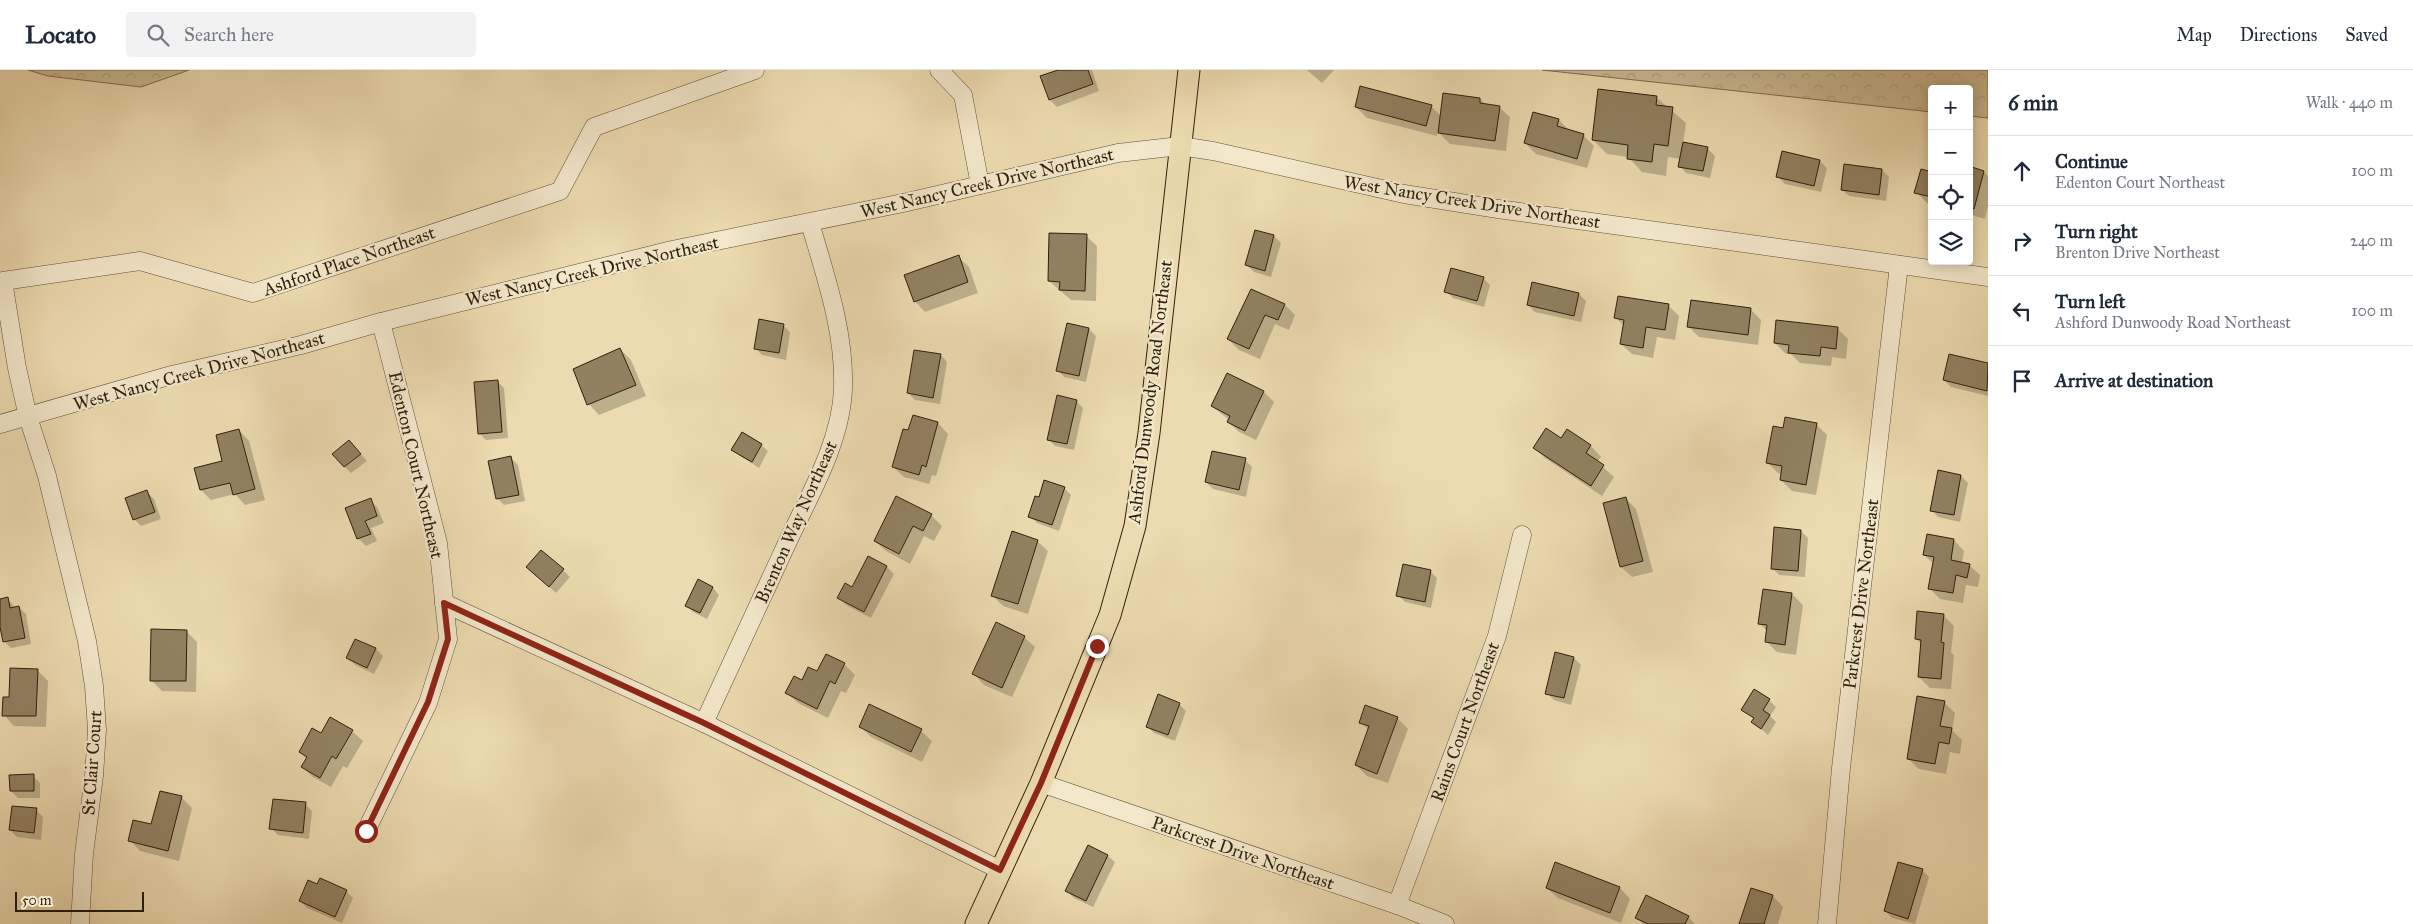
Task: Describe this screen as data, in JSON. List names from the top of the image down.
{
  "streets": {
    "main road": ["Ashford Dunwoody Road Northeast"],
    "street": [
      "West Nancy Creek Drive Northeast",
      "Ashford Place Northeast",
      "Edenton Court Northeast",
      "Brenton Way Northeast",
      "Parkcrest Drive Northeast",
      "Rains Court Northeast",
      "St Clair Court"
    ]
  },
  "crossings": [
    ["West Nancy Creek Drive Northeast", "Ashford Place Northeast"],
    ["West Nancy Creek Drive Northeast", "Ashford Dunwoody Road Northeast"],
    ["West Nancy Creek Drive Northeast", "Edenton Court Northeast"],
    ["West Nancy Creek Drive Northeast", "Brenton Way Northeast"],
    ["West Nancy Creek Drive Northeast", "Parkcrest Drive Northeast"],
    ["West Nancy Creek Drive Northeast", "St Clair Court"],
    ["Ashford Place Northeast", "St Clair Court"],
    ["Ashford Dunwoody Road Northeast", "Parkcrest Drive Northeast"],
    ["Parkcrest Drive Northeast", "Rains Court Northeast"]
  ],
  "scale_bar": "50 m",
  "page": {
    "header": "Locato",
    "search": "Search here",
    "nav": ["Map", "Directions", "Saved"],
    "heading": ["6 min", "Walk · 440 m"],
    "map_buttons": ["+", "−"],
    "list": [
      ["Continue", "Edenton Court Northeast", "100 m"],
      ["Turn right", "Brenton Drive Northeast", "240 m"],
      ["Turn left", "Ashford Dunwoody Road Northeast", "100 m"],
      "Arrive at destination"
    ],
    "scale": "50 m"
  }
}
